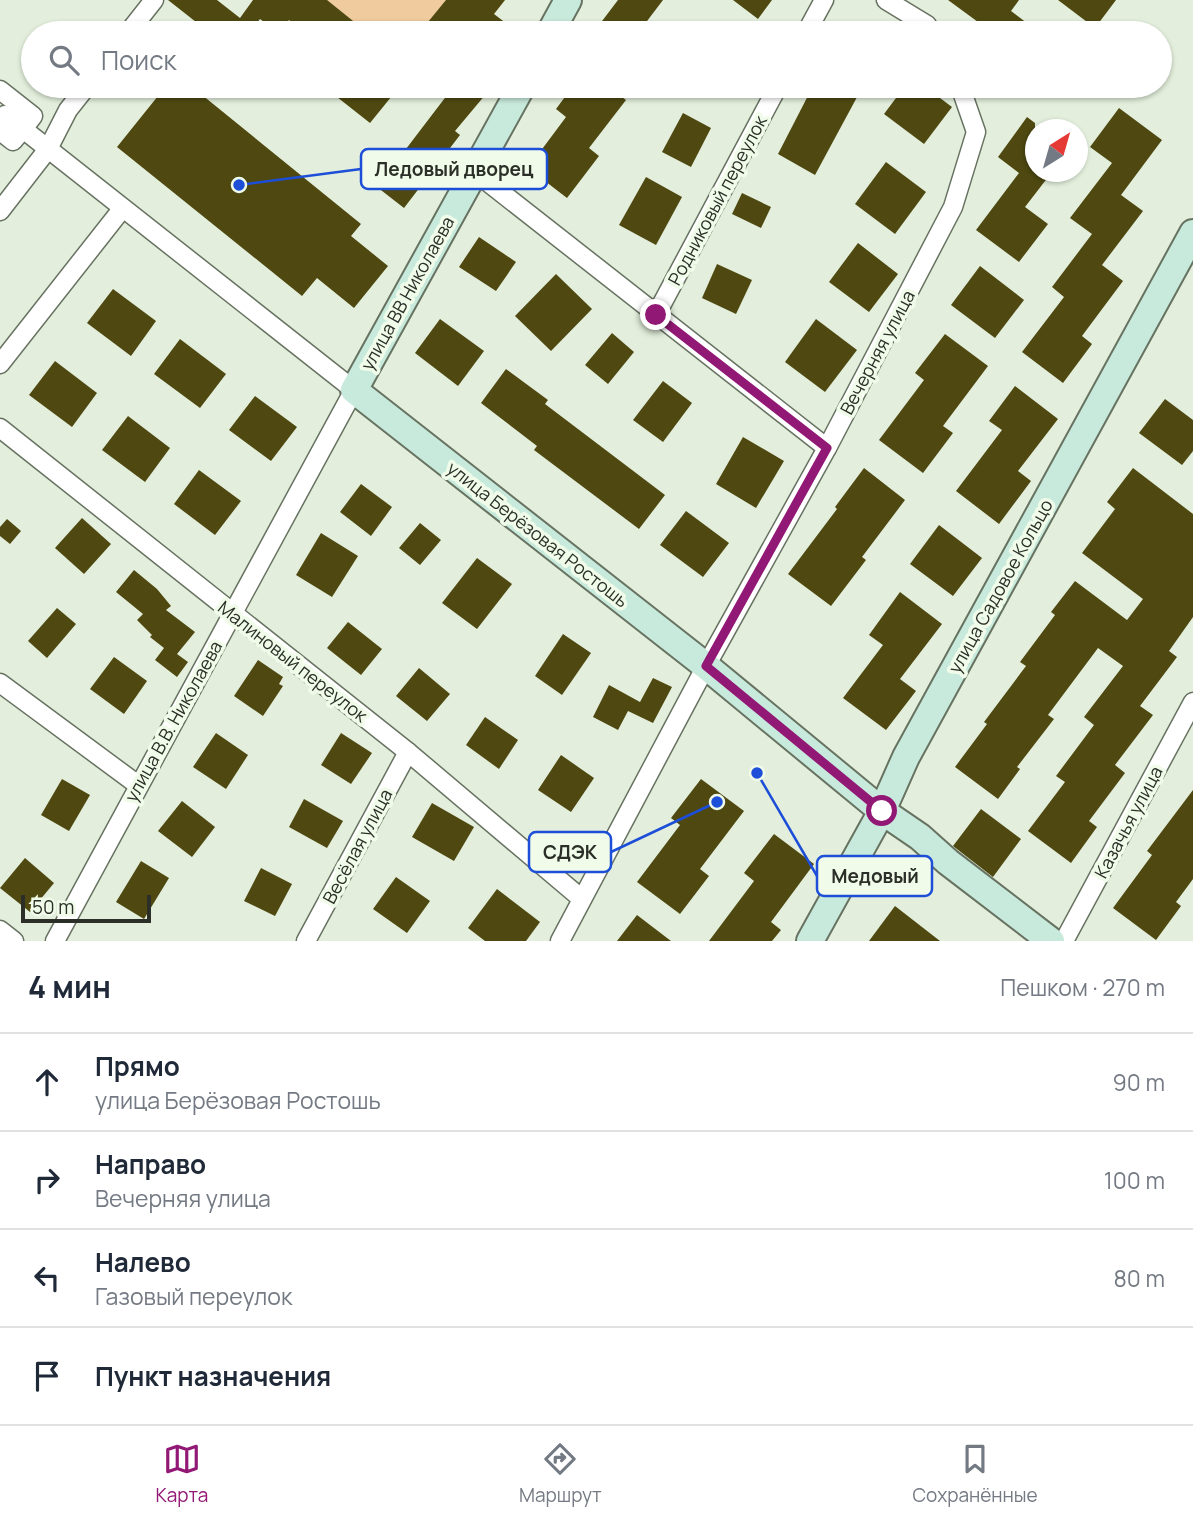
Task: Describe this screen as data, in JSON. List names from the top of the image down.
{
  "streets": {
    "street": [
      "Родниковый переулок",
      "улица ВВ Николаева",
      "Вечерняя улица",
      "улица Берёзовая Ростошь",
      "улица Садовое Кольцо",
      "Малиновый переулок",
      "улица В.В. Николаева",
      "Казачья улица",
      "Весёлая улица"
    ]
  },
  "crossings": [
    ["улица ВВ Николаева", "улица Берёзовая Ростошь"],
    ["улица ВВ Николаева", "улица В.В. Николаева"],
    ["Вечерняя улица", "улица Берёзовая Ростошь"],
    ["Вечерняя улица", "Малиновый переулок"],
    ["улица Берёзовая Ростошь", "улица Садовое Кольцо"],
    ["улица Берёзовая Ростошь", "улица В.В. Николаева"],
    ["Малиновый переулок", "улица В.В. Николаева"],
    ["Малиновый переулок", "Весёлая улица"]
  ],
  "places": ["Ледовый дворец", "Медовый", "СДЭК"],
  "scale_bar": "50 m",
  "north": "top right",
  "page": {
    "search": "Поиск",
    "scale": "50 m",
    "heading": ["4 мин", "Пешком · 270 m"],
    "list": [
      ["Прямо", "улица Берёзовая Ростошь", "90 m"],
      ["Направо", "Вечерняя улица", "100 m"],
      ["Налево", "Газовый переулок", "80 m"],
      "Пункт назначения"
    ],
    "nav": ["Карта", "Маршрут", "Сохранённые"]
  }
}
